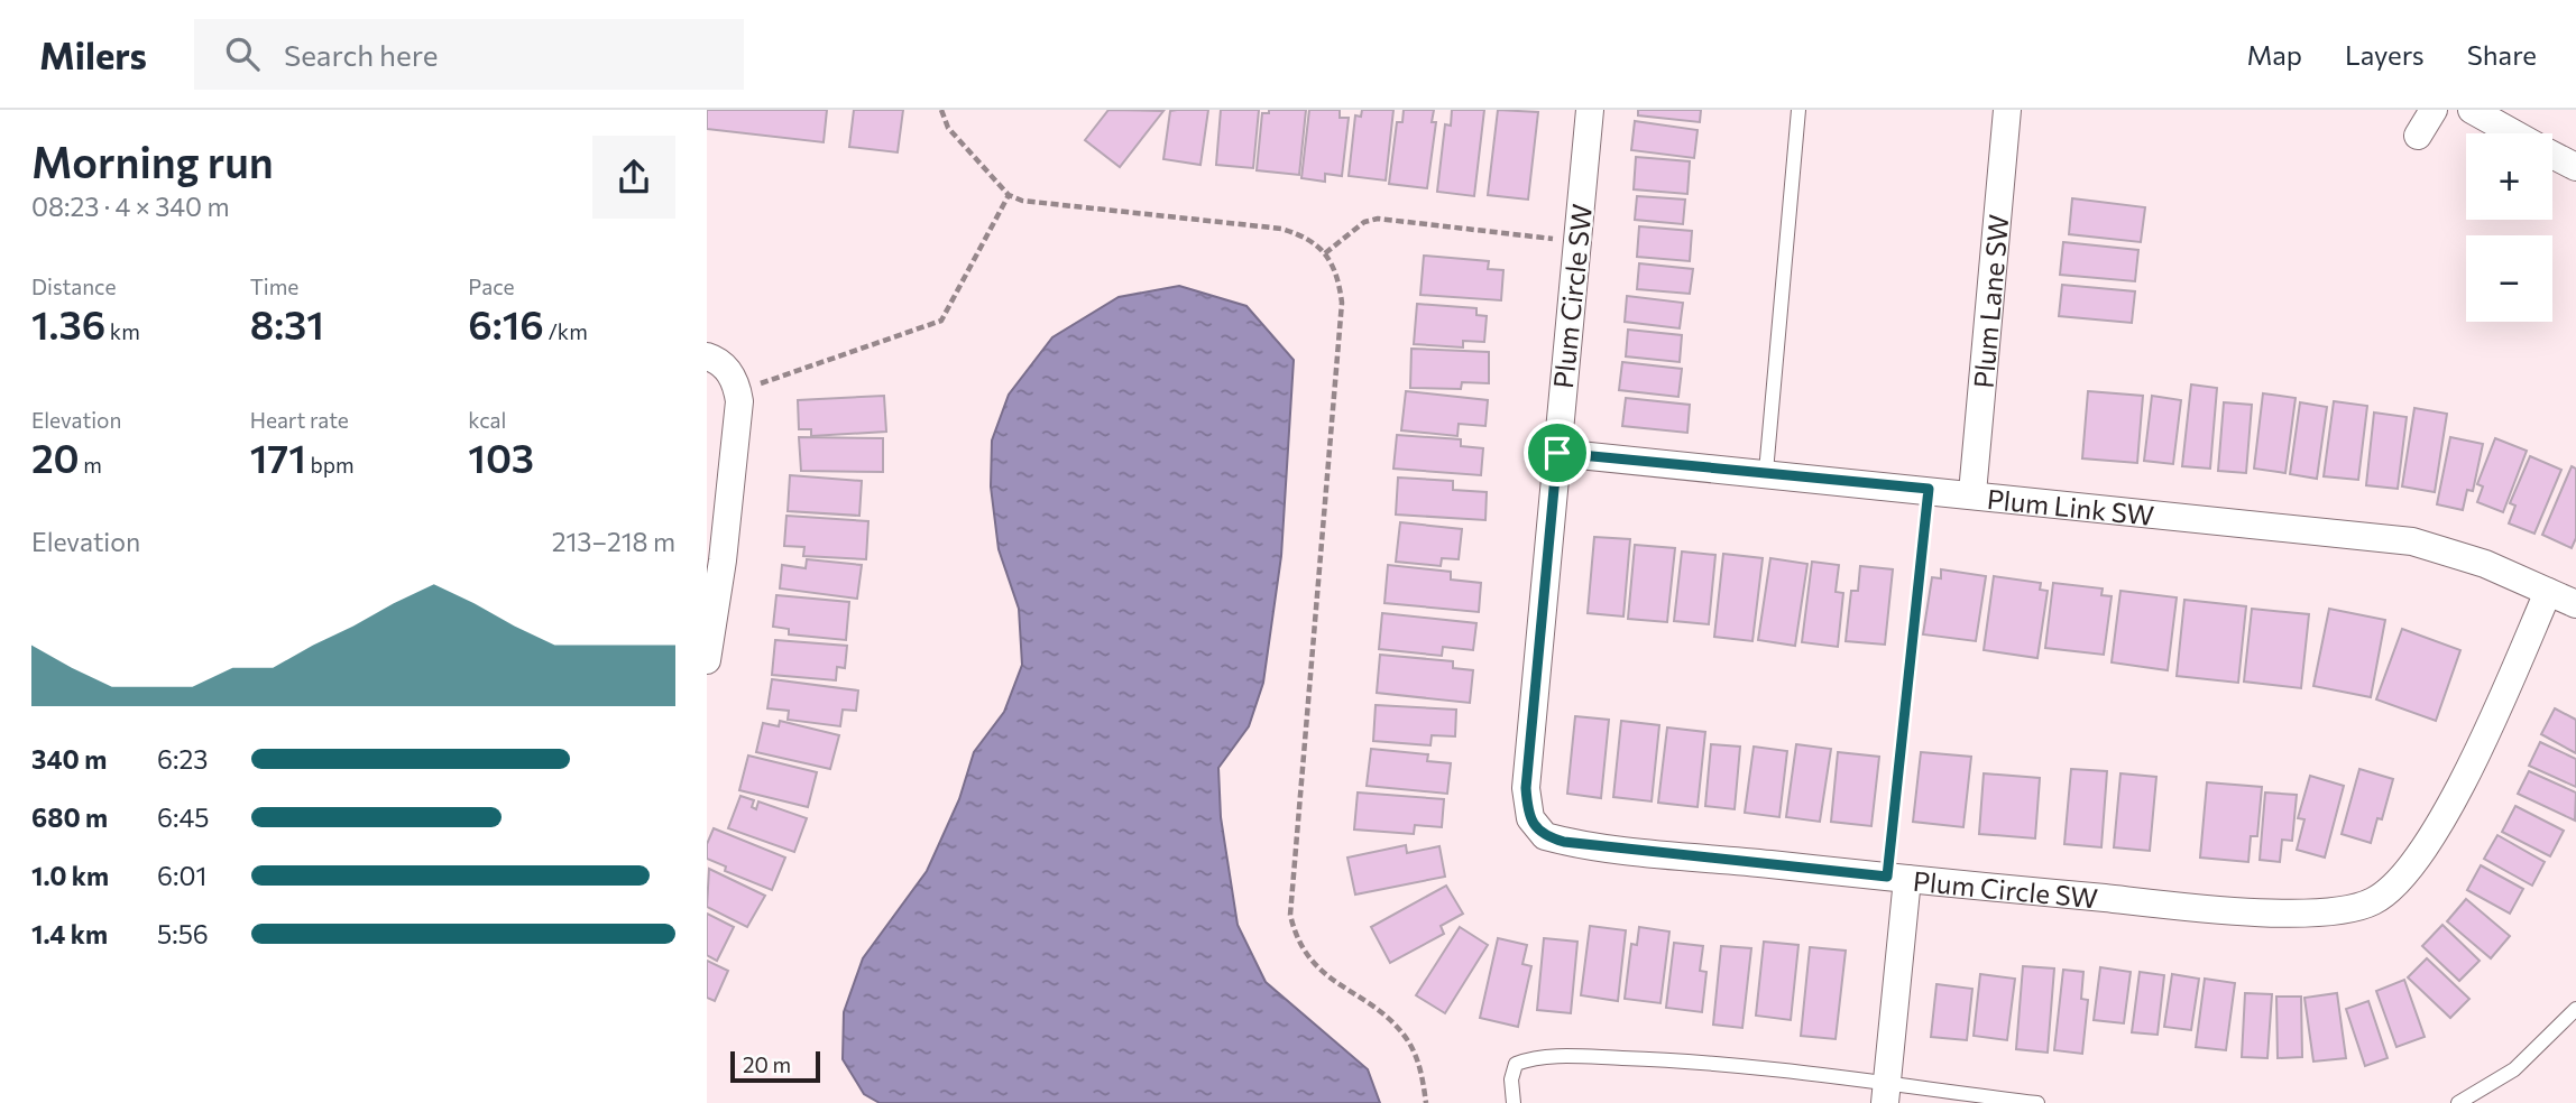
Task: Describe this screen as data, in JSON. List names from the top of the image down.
{
  "streets": {
    "street": ["Plum Circle SW", "Plum Lane SW", "Plum Link SW"]
  },
  "crossings": [
    ["Plum Circle SW", "Plum Link SW"],
    ["Plum Lane SW", "Plum Link SW"]
  ],
  "scale_bar": "20 m",
  "page": {
    "header": "Milers",
    "search": "Search here",
    "nav": ["Map", "Layers", "Share"],
    "heading": ["Morning run", "08:23 · 4 × 340 m"],
    "map_buttons": ["+", "−"],
    "stats": [
      ["Distance", "1.36 km"],
      ["Time", "8:31"],
      ["Pace", "6:16 /km"],
      ["Elevation", "20 m"],
      ["Heart rate", "171 bpm"],
      ["kcal", "103"]
    ],
    "chart": ["Elevation", "213–218 m"],
    "list": [
      {
        "name": "340 m",
        "note": "6:23"
      },
      {
        "name": "680 m",
        "note": "6:45"
      },
      {
        "name": "1.0 km",
        "note": "6:01"
      },
      {
        "name": "1.4 km",
        "note": "5:56"
      }
    ],
    "scale": "20 m"
  }
}
